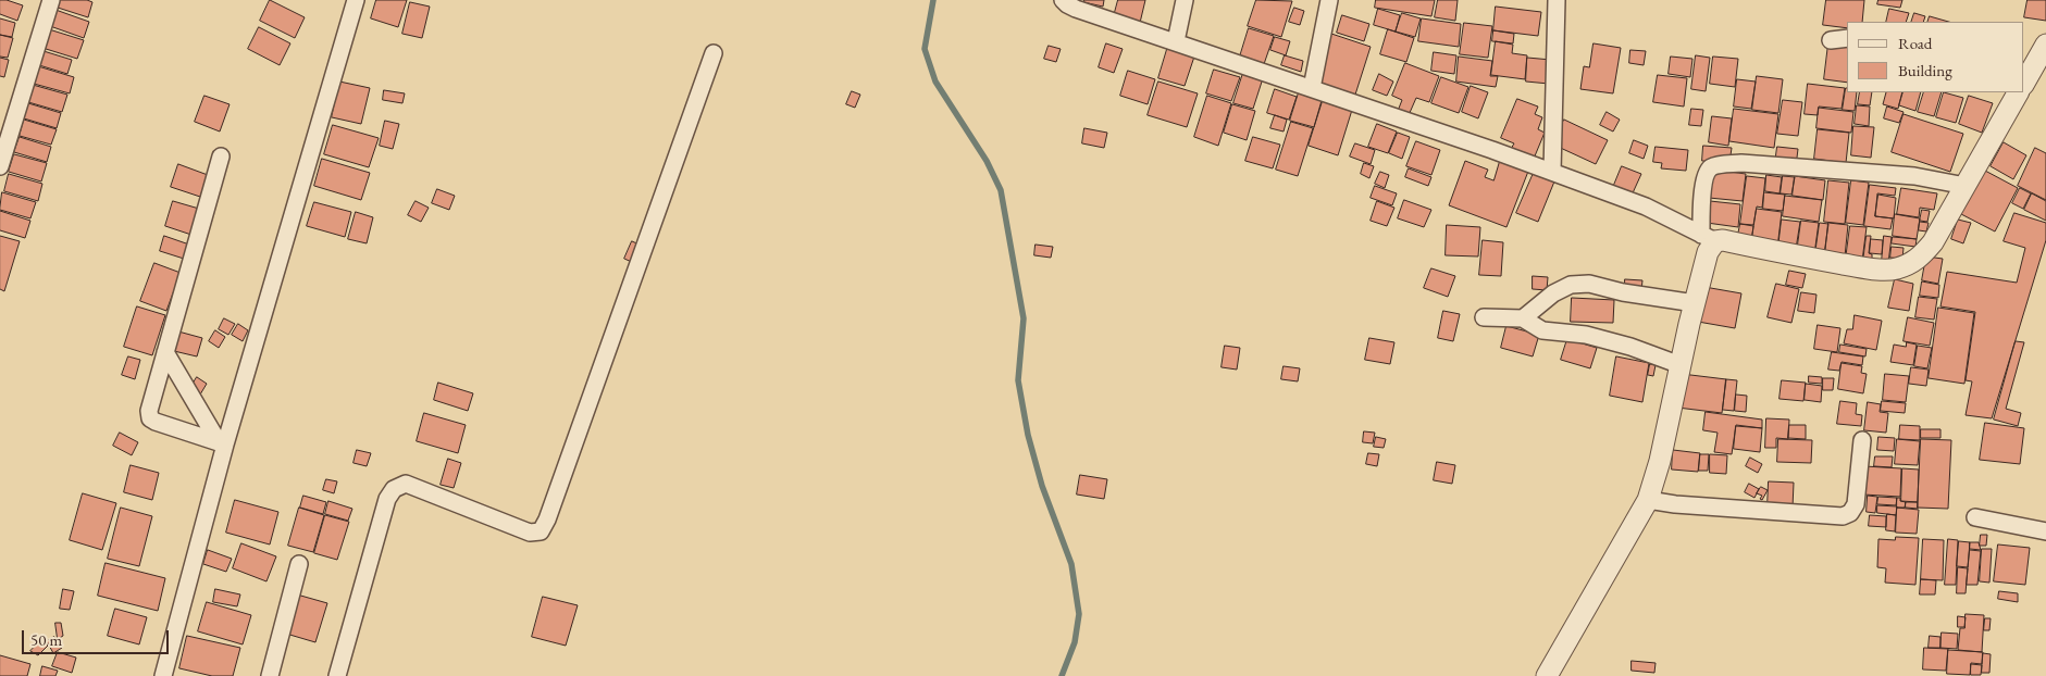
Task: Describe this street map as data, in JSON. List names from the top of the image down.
{
  "legend": ["Road", "Building"],
  "scale_bar": "50 m"
}
